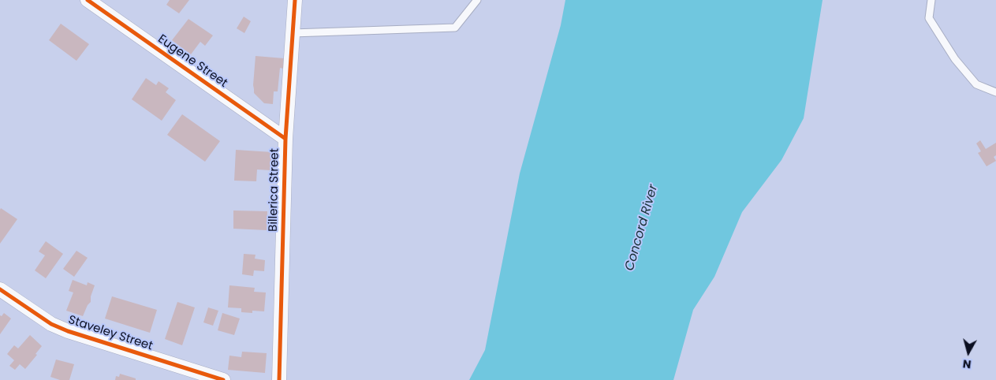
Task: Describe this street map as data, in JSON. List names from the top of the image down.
{
  "streets": {
    "street": ["Eugene Street", "Billerica Street", "Staveley Street"]
  },
  "crossings": [
    ["Eugene Street", "Billerica Street"]
  ],
  "water": ["Concord River"],
  "north": "bottom"
}
